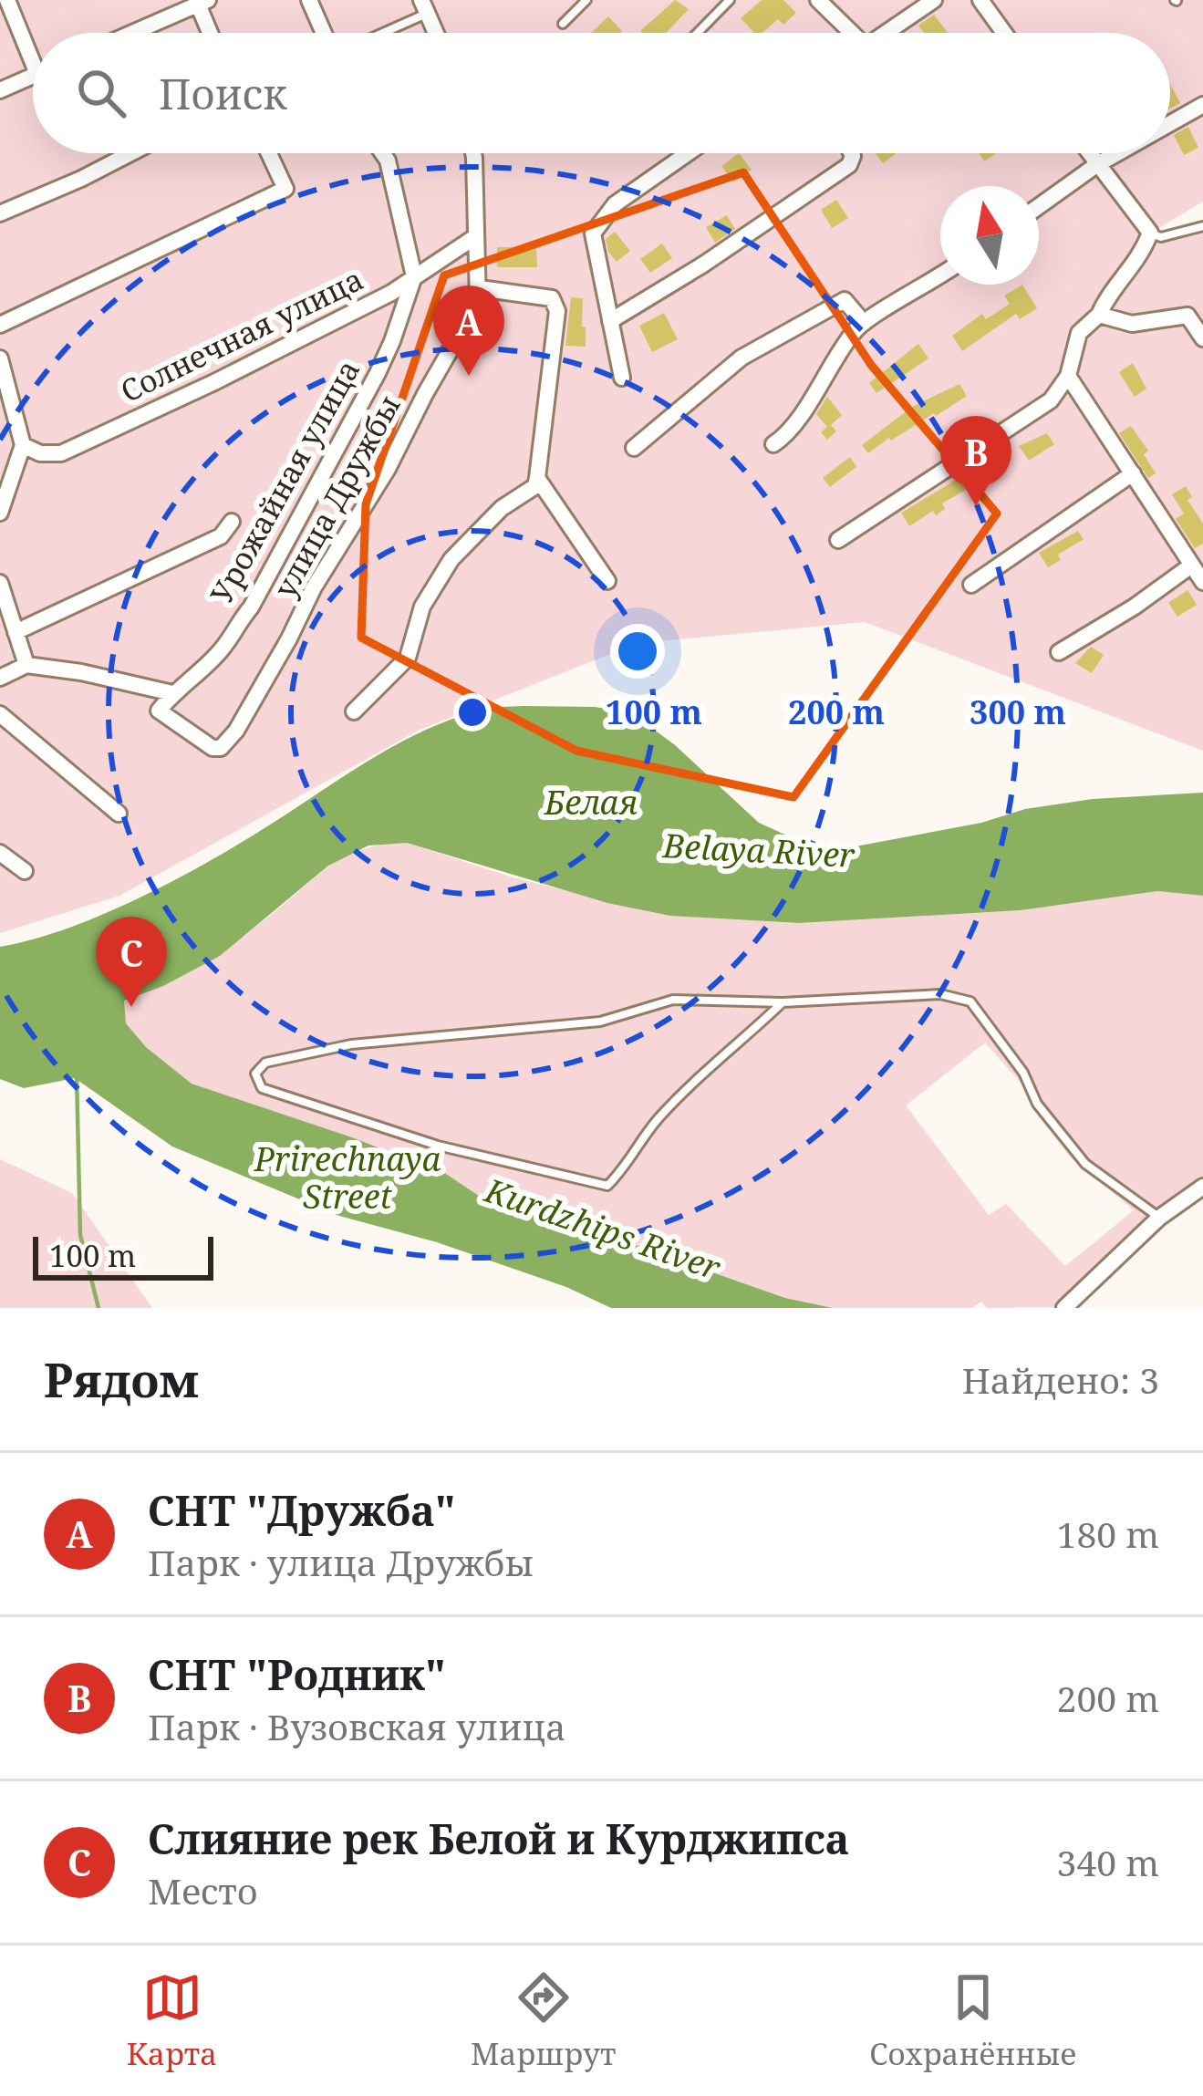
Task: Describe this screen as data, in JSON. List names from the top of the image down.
{
  "streets": {
    "street": ["Солнечная улица", "Урожайная улица", "улица Дружбы"]
  },
  "crossings": [
    ["Солнечная улица", "Урожайная улица"],
    ["Солнечная улица", "улица Дружбы"],
    ["Урожайная улица", "улица Дружбы"]
  ],
  "water": [
    "Белая",
    "Belaya River",
    "Prirechnaya Street",
    "Kurdzhips River"
  ],
  "scale_bar": "100 m",
  "north": "top",
  "page": {
    "search": "Поиск",
    "pins": ["A", "B", "C"],
    "scale": "100 m",
    "heading": ["Рядом", "Найдено: 3"],
    "list": [
      {
        "mark": "A",
        "name": "СНТ \"Дружба\"",
        "note": "Парк · улица Дружбы",
        "value": "180 m"
      },
      {
        "mark": "B",
        "name": "СНТ \"Родник\"",
        "note": "Парк · Вузовская улица",
        "value": "200 m"
      },
      {
        "mark": "C",
        "name": "Слияние рек Белой и Курджипса",
        "note": "Место",
        "value": "340 m"
      }
    ],
    "nav": ["Карта", "Маршрут", "Сохранённые"]
  },
  "rings": ["100 m", "200 m", "300 m"]
}
